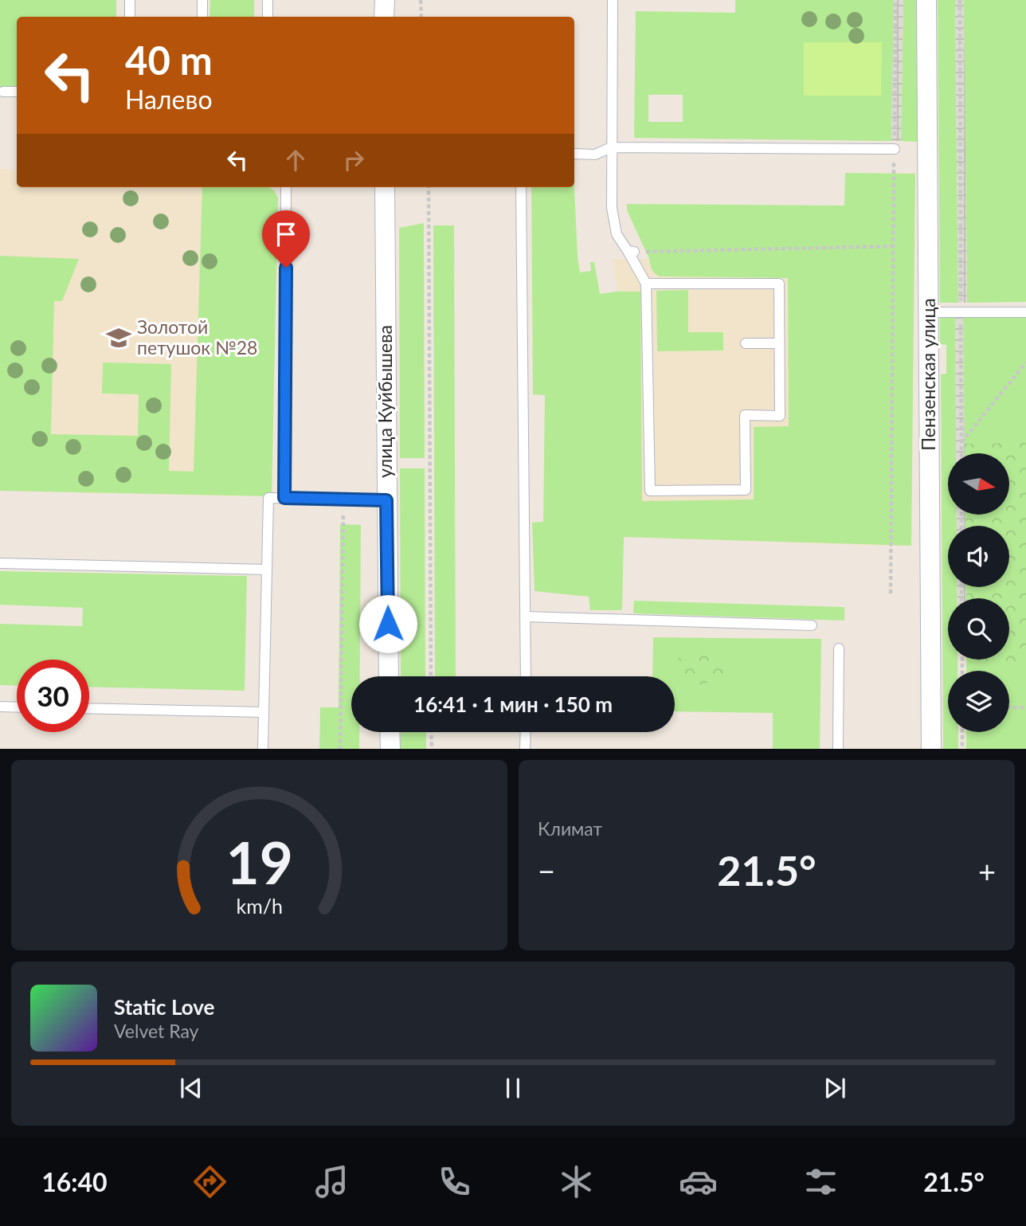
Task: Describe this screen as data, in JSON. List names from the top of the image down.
{
  "streets": {
    "street": ["Пензенская улица", "улица Куйбышева"]
  },
  "places": {
    "school or university": ["Золотой петушок №28"]
  },
  "north": "right",
  "page": {
    "turn": ["40 m", "Налево"],
    "limit": "30",
    "trip": "16:41 · 1 мин · 150 m",
    "tile": "Климат",
    "heat": ["−", "21.5°", "+"],
    "song": ["Static Love", "Velvet Ray"],
    "tabs": ["16:40", "21.5°"],
    "gauge": ["19", "km/h"]
  }
}
